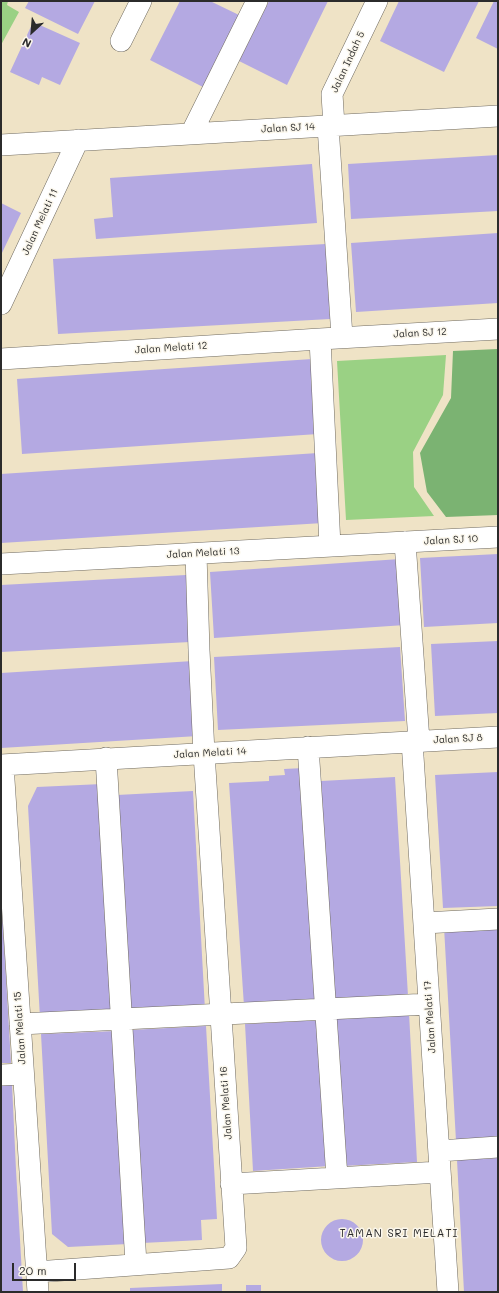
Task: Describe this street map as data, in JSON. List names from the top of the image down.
{
  "streets": {
    "street": [
      "Jalan Indah 5",
      "Jalan SJ 14",
      "Jalan Melati 11",
      "Jalan SJ 12",
      "Jalan Melati 12",
      "Jalan SJ 10",
      "Jalan Melati 13",
      "Jalan SJ 8",
      "Jalan Melati 14",
      "Jalan Melati 17",
      "Jalan Melati 15",
      "Jalan Melati 16"
    ]
  },
  "crossings": [
    ["Jalan Indah 5", "Jalan SJ 14"],
    ["Jalan Indah 5", "Jalan SJ 12"],
    ["Jalan Indah 5", "Jalan Melati 12"],
    ["Jalan SJ 14", "Jalan Melati 11"],
    ["Jalan SJ 12", "Jalan Melati 12"],
    ["Jalan SJ 10", "Jalan Melati 13"],
    ["Jalan SJ 10", "Jalan Melati 17"],
    ["Jalan Melati 13", "Jalan Melati 17"],
    ["Jalan Melati 13", "Jalan Melati 16"],
    ["Jalan SJ 8", "Jalan Melati 14"],
    ["Jalan SJ 8", "Jalan Melati 17"],
    ["Jalan Melati 14", "Jalan Melati 17"],
    ["Jalan Melati 14", "Jalan Melati 15"],
    ["Jalan Melati 14", "Jalan Melati 16"],
    ["Jalan Melati 15", "Jalan Melati 16"]
  ],
  "districts": ["TAMAN SRI MELATI"],
  "scale_bar": "20 m",
  "north": "bottom left"
}
